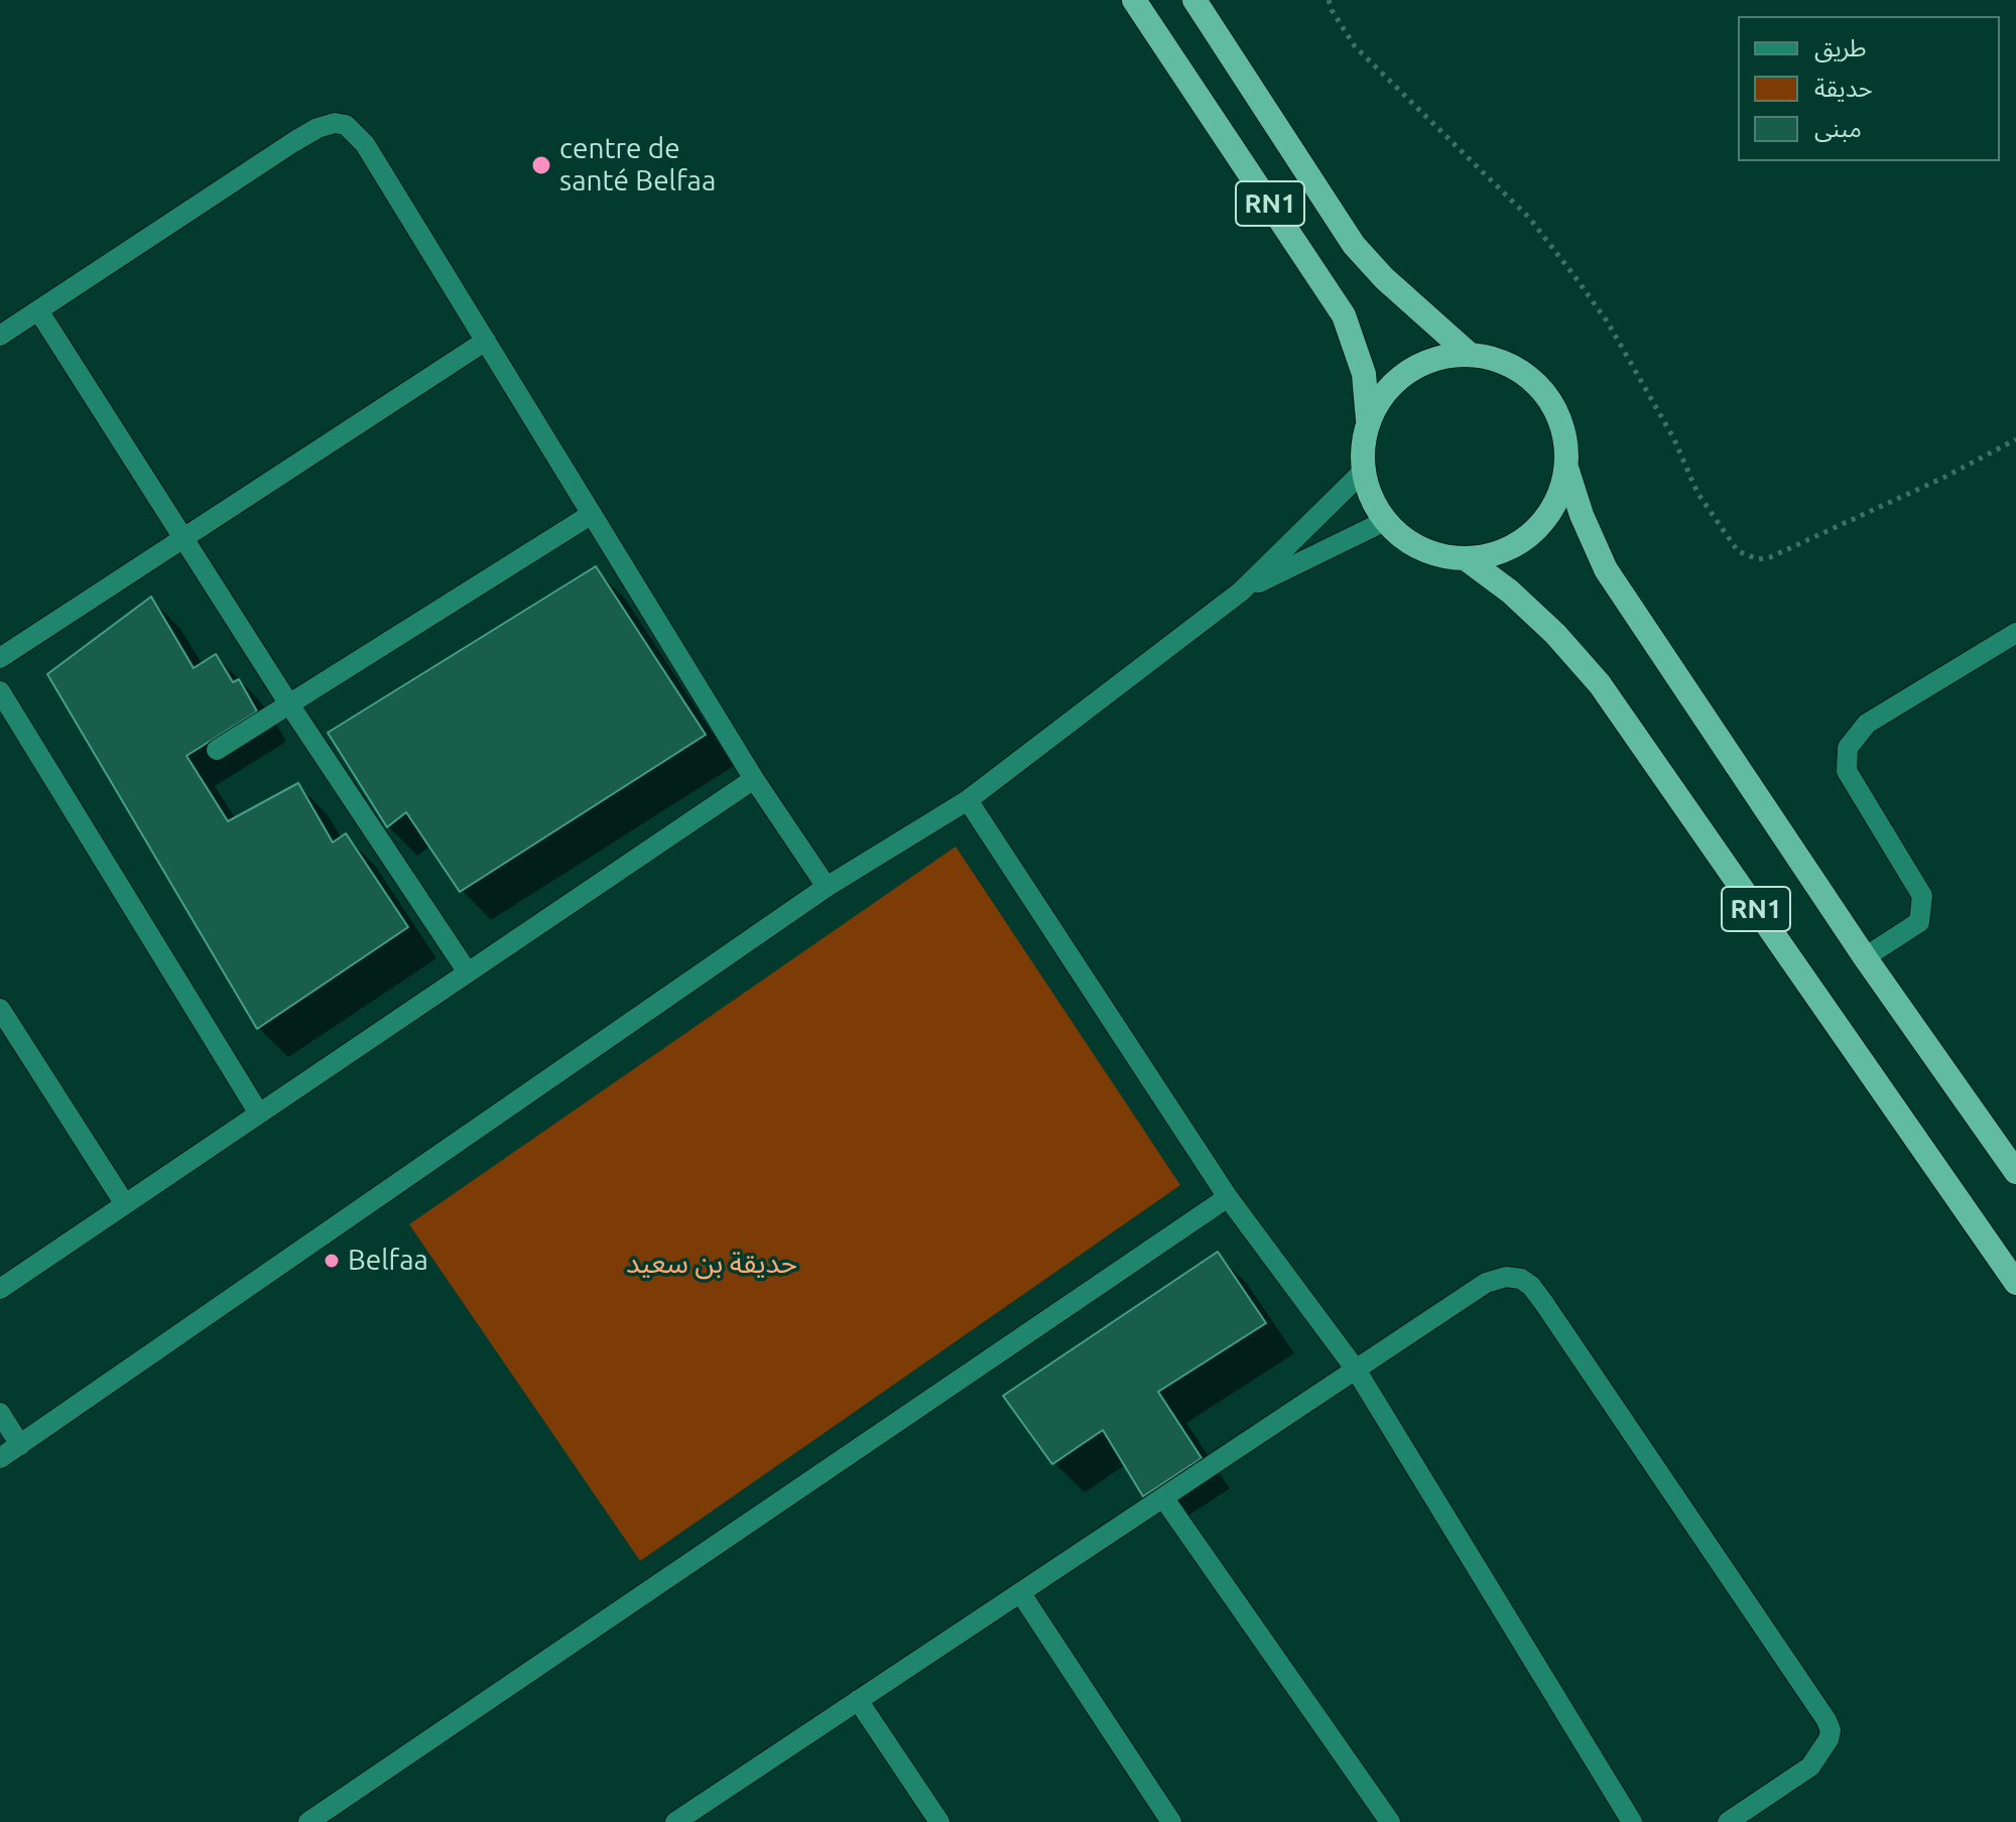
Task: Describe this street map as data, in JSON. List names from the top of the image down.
{
  "streets": {
    "highway": ["RN1"]
  },
  "parks": ["حديقة بن سعيد"],
  "places": ["centre de santé Belfaa", "Belfaa"],
  "legend": ["طريق", "حديقة", "مبنى"]
}
